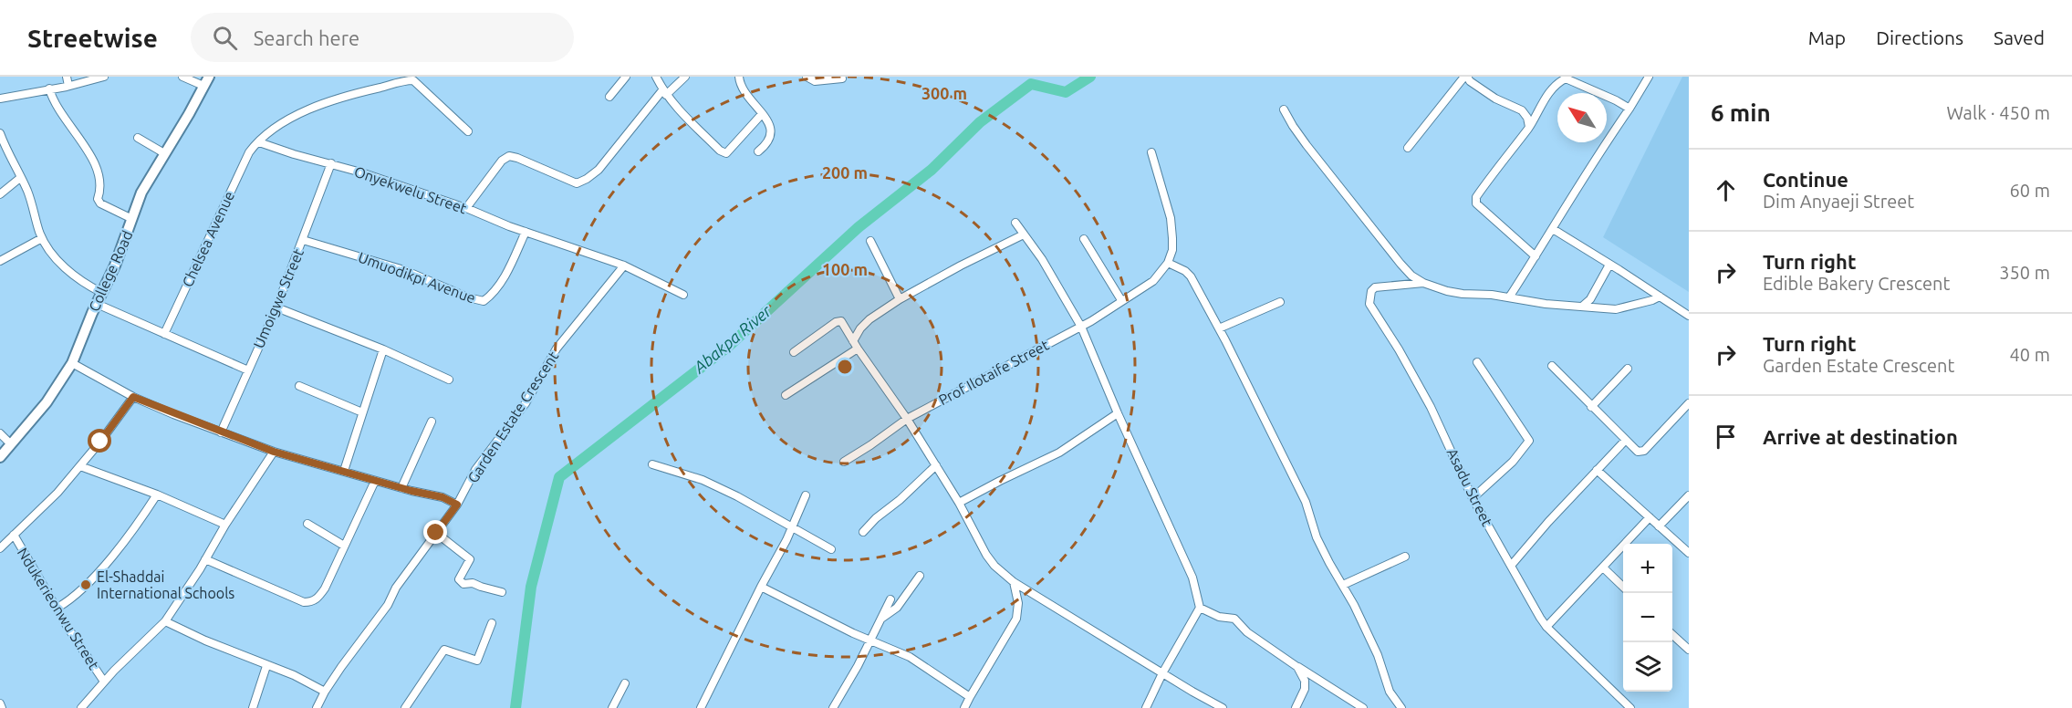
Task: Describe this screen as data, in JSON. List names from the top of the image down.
{
  "streets": {
    "main road": ["College Road"],
    "street": [
      "Onyekwelu Street",
      "Chelsea Avenue",
      "Umuodikpi Avenue",
      "Umoigwe Street",
      "Prof Ilotaife Street",
      "Garden Estate Crescent",
      "Asadu Street",
      "Ndukerieonwu Street"
    ]
  },
  "crossings": [
    ["Onyekwelu Street", "Chelsea Avenue"],
    ["Onyekwelu Street", "Umuodikpi Avenue"],
    ["Onyekwelu Street", "Umoigwe Street"],
    ["Onyekwelu Street", "Garden Estate Crescent"],
    ["Umuodikpi Avenue", "Umoigwe Street"]
  ],
  "water": ["Abakpa River"],
  "places": ["El-Shaddai International Schools"],
  "north": "top left",
  "page": {
    "header": "Streetwise",
    "search": "Search here",
    "nav": ["Map", "Directions", "Saved"],
    "heading": ["6 min", "Walk · 450 m"],
    "list": [
      ["Continue", "Dim Anyaeji Street", "60 m"],
      ["Turn right", "Edible Bakery Crescent", "350 m"],
      ["Turn right", "Garden Estate Crescent", "40 m"],
      "Arrive at destination"
    ],
    "map_buttons": ["+", "−"]
  },
  "rings": ["300 m", "200 m", "100 m"]
}
